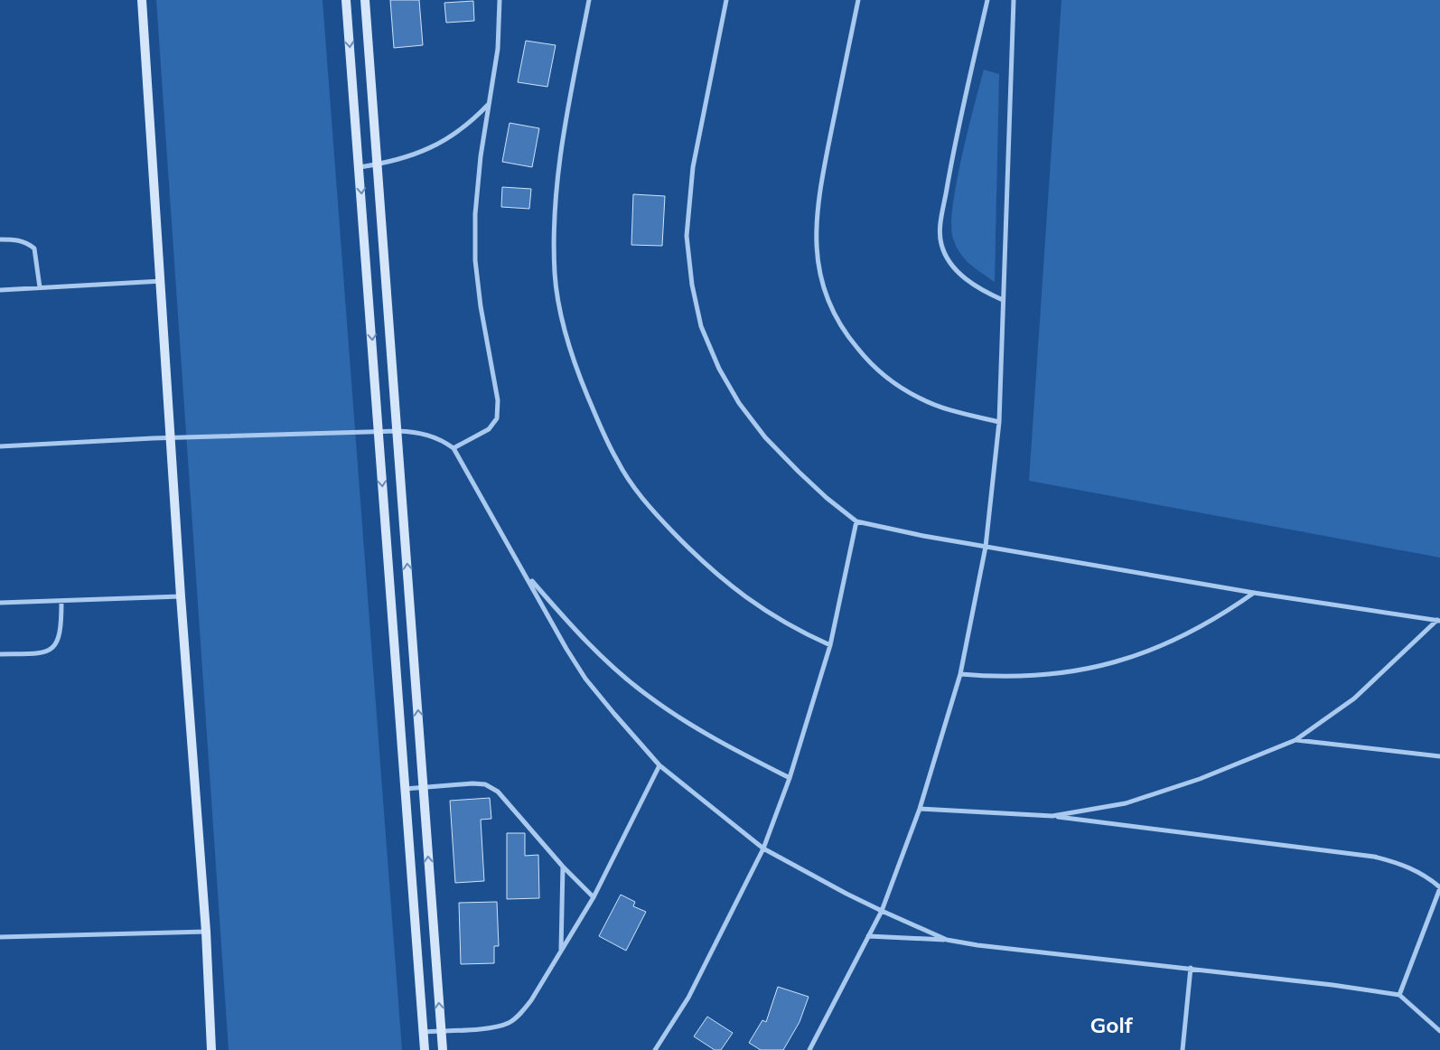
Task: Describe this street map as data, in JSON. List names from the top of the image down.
{
  "districts": ["Golf"]
}
